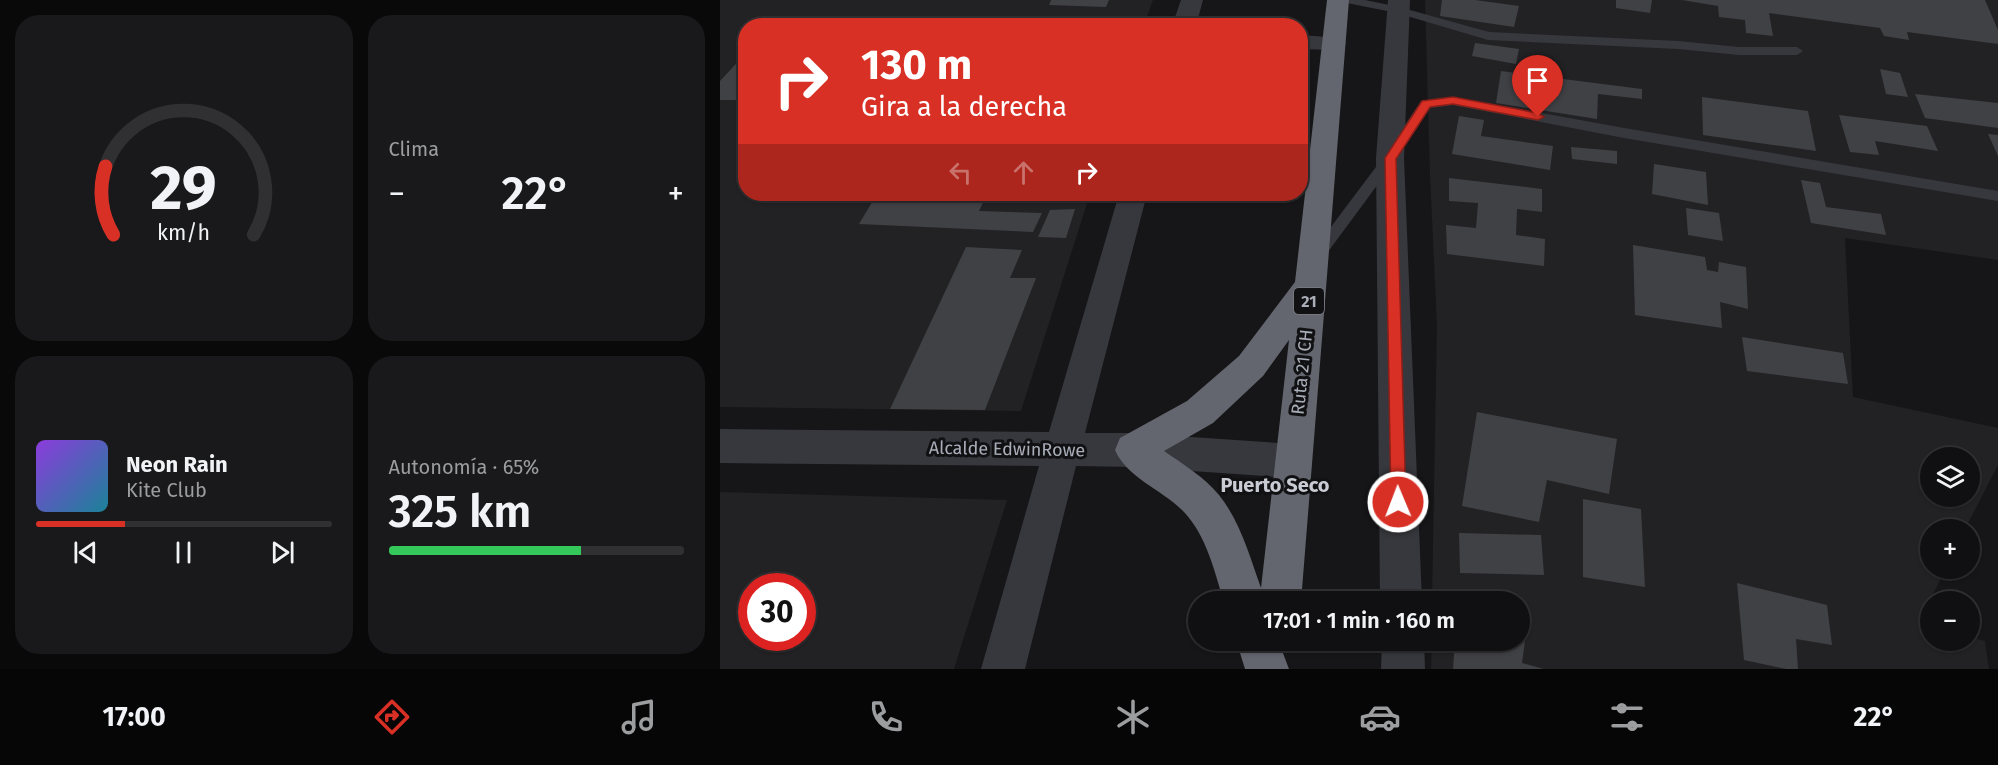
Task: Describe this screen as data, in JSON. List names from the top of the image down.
{
  "streets": {
    "highway": ["21", "Ruta 21 CH"],
    "street": ["Alcalde EdwinRowe"]
  },
  "crossings": [
    ["Ruta 21 CH", "Alcalde EdwinRowe"]
  ],
  "districts": ["Puerto Seco"],
  "page": {
    "tile": [
      "Clima",
      ["Autonomía · 65%", "325 km"]
    ],
    "turn": ["130 m", "Gira a la derecha"],
    "heat": ["−", "22°", "+"],
    "song": ["Neon Rain", "Kite Club"],
    "map_buttons": ["+", "−"],
    "limit": "30",
    "trip": "17:01 · 1 min · 160 m",
    "tabs": ["17:00", "22°"],
    "gauge": ["29", "km/h"]
  }
}
